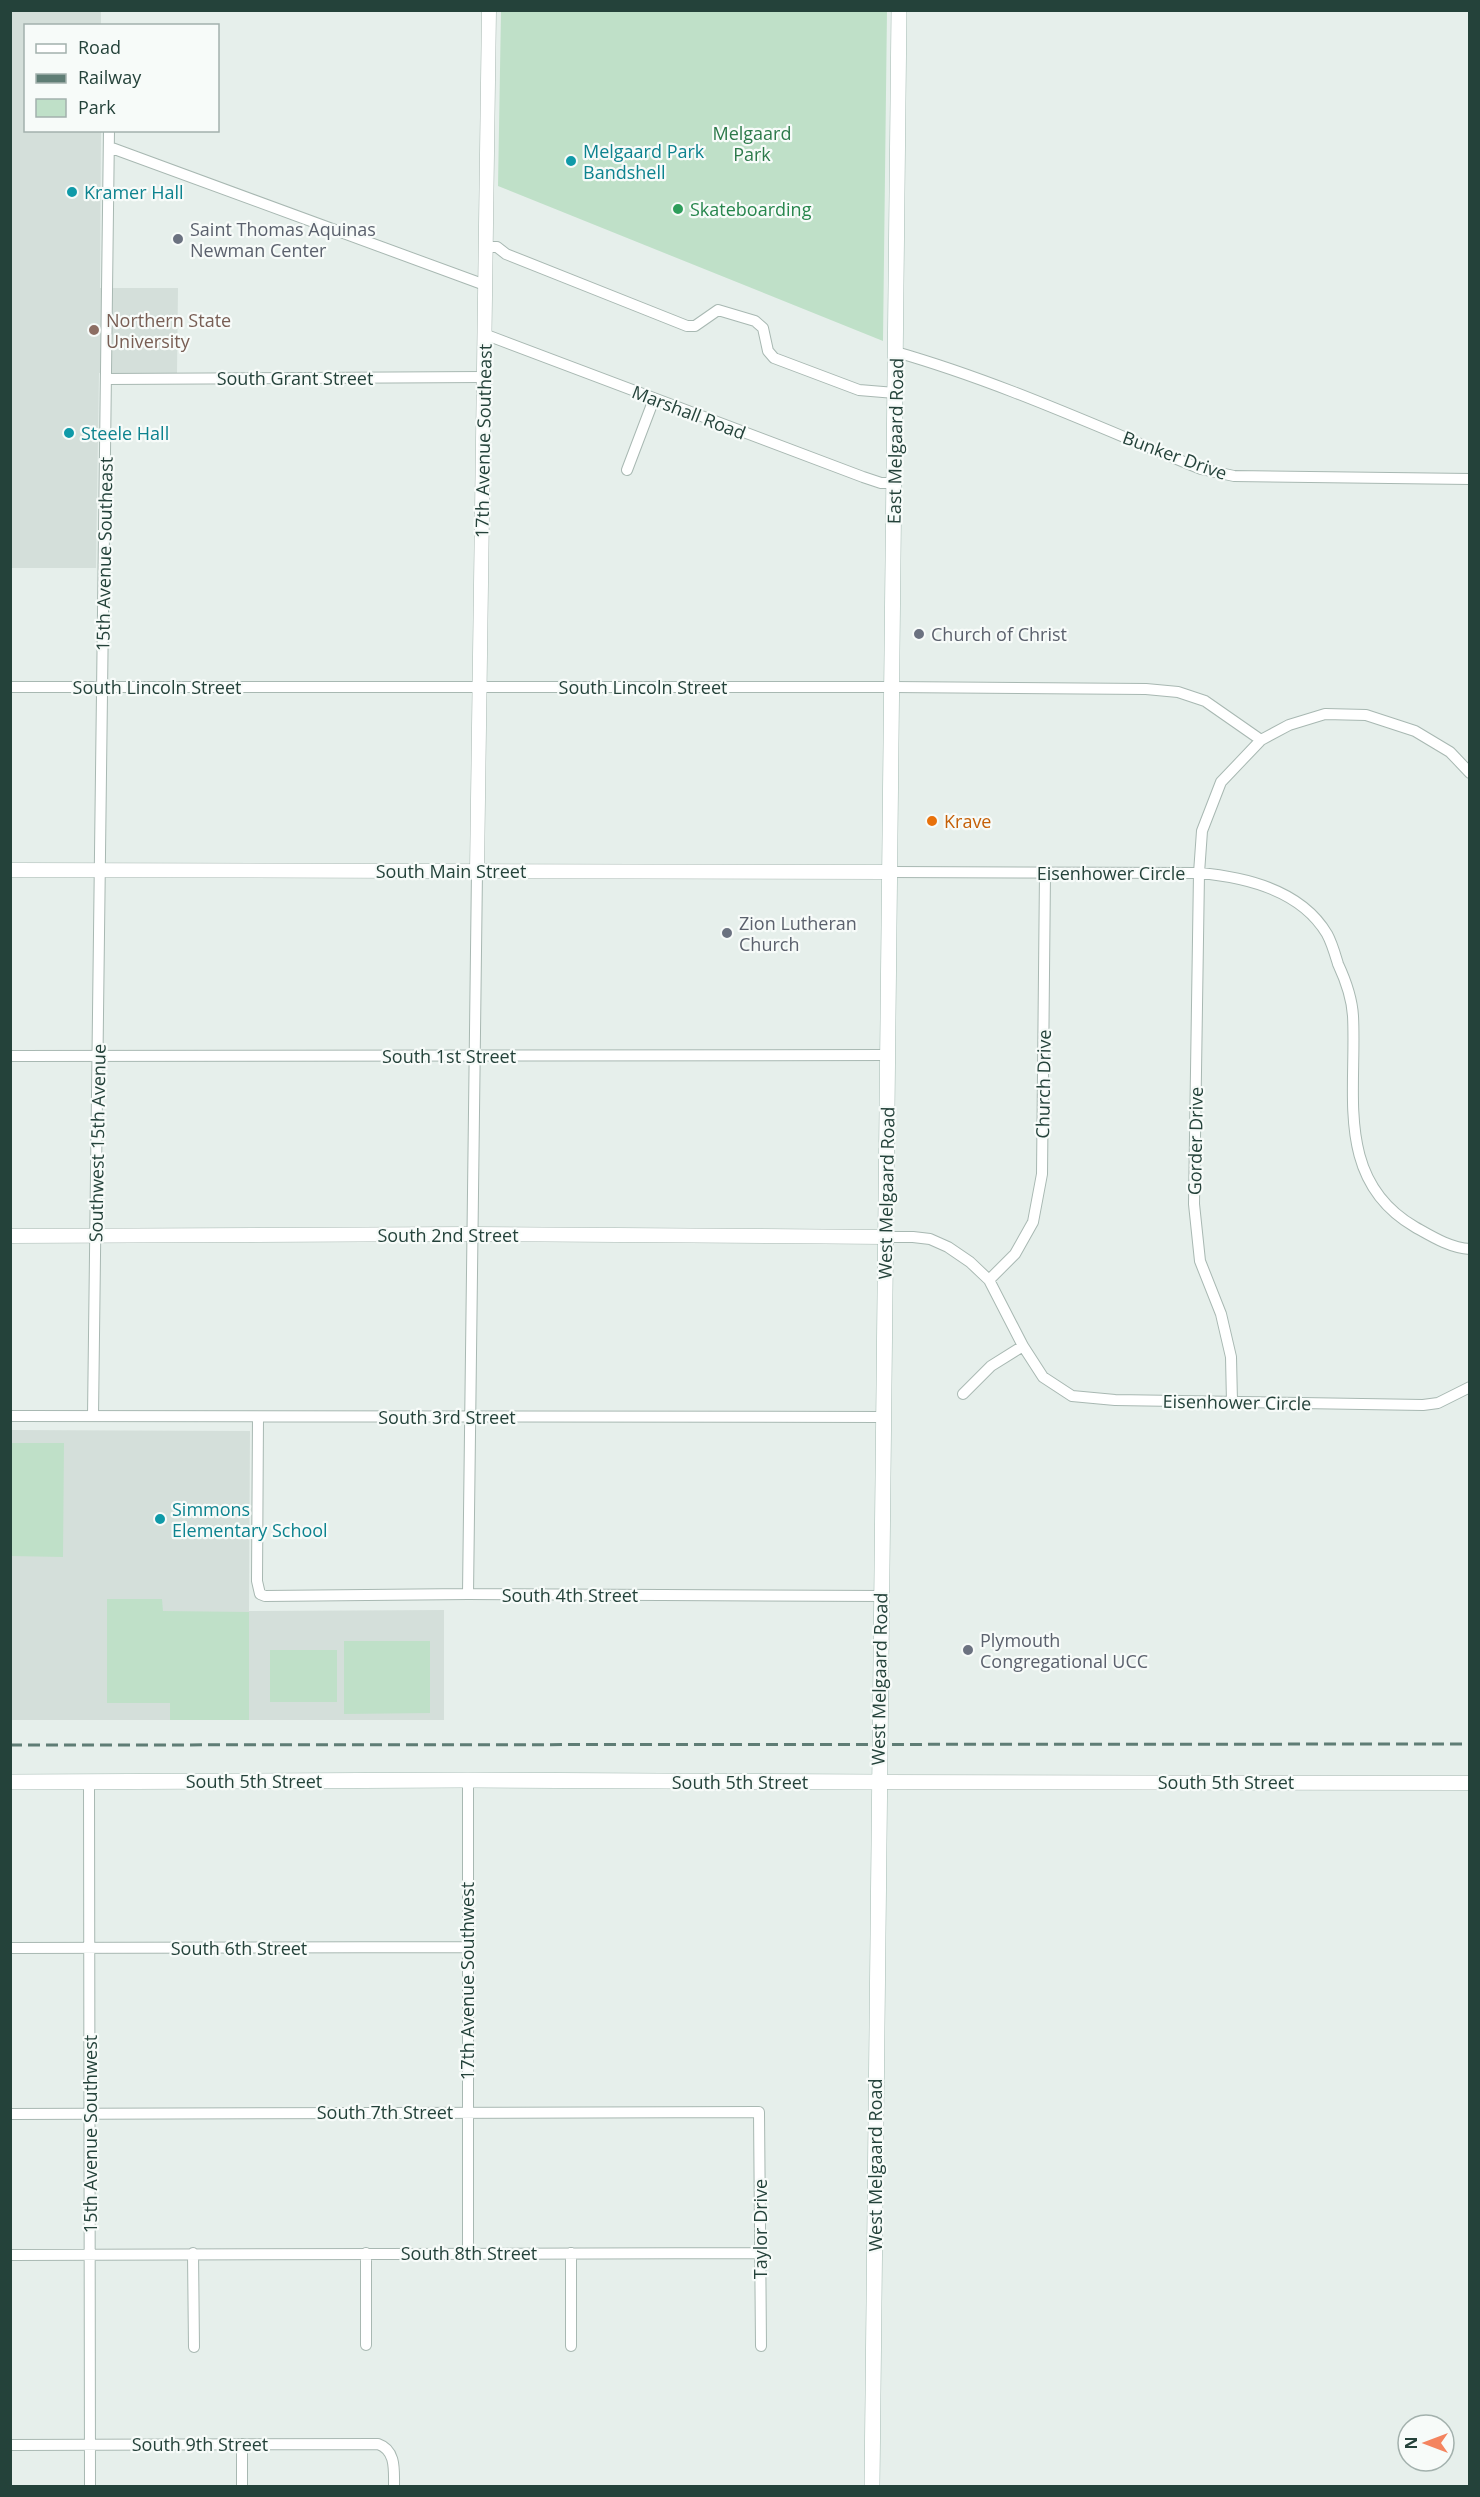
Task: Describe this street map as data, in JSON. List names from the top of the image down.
{
  "streets": {
    "main road": ["East Melgaard Road", "West Melgaard Road", "South 5th Street"],
    "street": [
      "South Grant Street",
      "Marshall Road",
      "17th Avenue Southeast",
      "Bunker Drive",
      "15th Avenue Southeast",
      "South Lincoln Street",
      "South Main Street",
      "Eisenhower Circle",
      "South 1st Street",
      "Church Drive",
      "Gorder Drive",
      "Southwest 15th Avenue",
      "South 2nd Street",
      "South 3rd Street",
      "South 4th Street",
      "South 6th Street",
      "17th Avenue Southwest",
      "South 7th Street",
      "15th Avenue Southwest",
      "Taylor Drive",
      "South 8th Street",
      "South 9th Street"
    ]
  },
  "crossings": [
    ["South Grant Street", "17th Avenue Southeast"],
    ["South Grant Street", "15th Avenue Southeast"],
    ["Marshall Road", "17th Avenue Southeast"],
    ["Marshall Road", "East Melgaard Road"],
    ["17th Avenue Southeast", "South Lincoln Street"],
    ["17th Avenue Southeast", "South Main Street"],
    ["East Melgaard Road", "Bunker Drive"],
    ["East Melgaard Road", "South Lincoln Street"],
    ["East Melgaard Road", "South Main Street"],
    ["East Melgaard Road", "Eisenhower Circle"],
    ["East Melgaard Road", "West Melgaard Road"],
    ["15th Avenue Southeast", "South Lincoln Street"],
    ["15th Avenue Southeast", "South Main Street"],
    ["15th Avenue Southeast", "Southwest 15th Avenue"],
    ["South Lincoln Street", "Eisenhower Circle"],
    ["South Main Street", "Eisenhower Circle"],
    ["South Main Street", "Southwest 15th Avenue"],
    ["South Main Street", "West Melgaard Road"],
    ["Eisenhower Circle", "Church Drive"],
    ["Eisenhower Circle", "Gorder Drive"],
    ["Eisenhower Circle", "West Melgaard Road"],
    ["Eisenhower Circle", "South 2nd Street"],
    ["South 1st Street", "Southwest 15th Avenue"],
    ["South 1st Street", "West Melgaard Road"],
    ["Southwest 15th Avenue", "South 2nd Street"],
    ["Southwest 15th Avenue", "South 3rd Street"],
    ["West Melgaard Road", "South 2nd Street"],
    ["West Melgaard Road", "South 3rd Street"],
    ["West Melgaard Road", "South 4th Street"],
    ["West Melgaard Road", "South 5th Street"],
    ["South 3rd Street", "South 4th Street"],
    ["South 5th Street", "17th Avenue Southwest"],
    ["South 5th Street", "15th Avenue Southwest"],
    ["South 6th Street", "17th Avenue Southwest"],
    ["South 6th Street", "15th Avenue Southwest"],
    ["17th Avenue Southwest", "South 7th Street"],
    ["17th Avenue Southwest", "South 8th Street"],
    ["South 7th Street", "15th Avenue Southwest"],
    ["South 7th Street", "Taylor Drive"],
    ["15th Avenue Southwest", "South 8th Street"],
    ["15th Avenue Southwest", "South 9th Street"],
    ["Taylor Drive", "South 8th Street"]
  ],
  "parks": ["Melgaard Park"],
  "places": [
    "Melgaard Park Bandshell",
    "Kramer Hall",
    "Skateboarding",
    "Saint Thomas Aquinas Newman Center",
    "Northern State University",
    "Steele Hall",
    "Church of Christ",
    "Krave",
    "Zion Lutheran Church",
    "Simmons Elementary School",
    "Plymouth Congregational UCC"
  ],
  "legend": ["Road", "Railway", "Park"],
  "north": "left"
}
